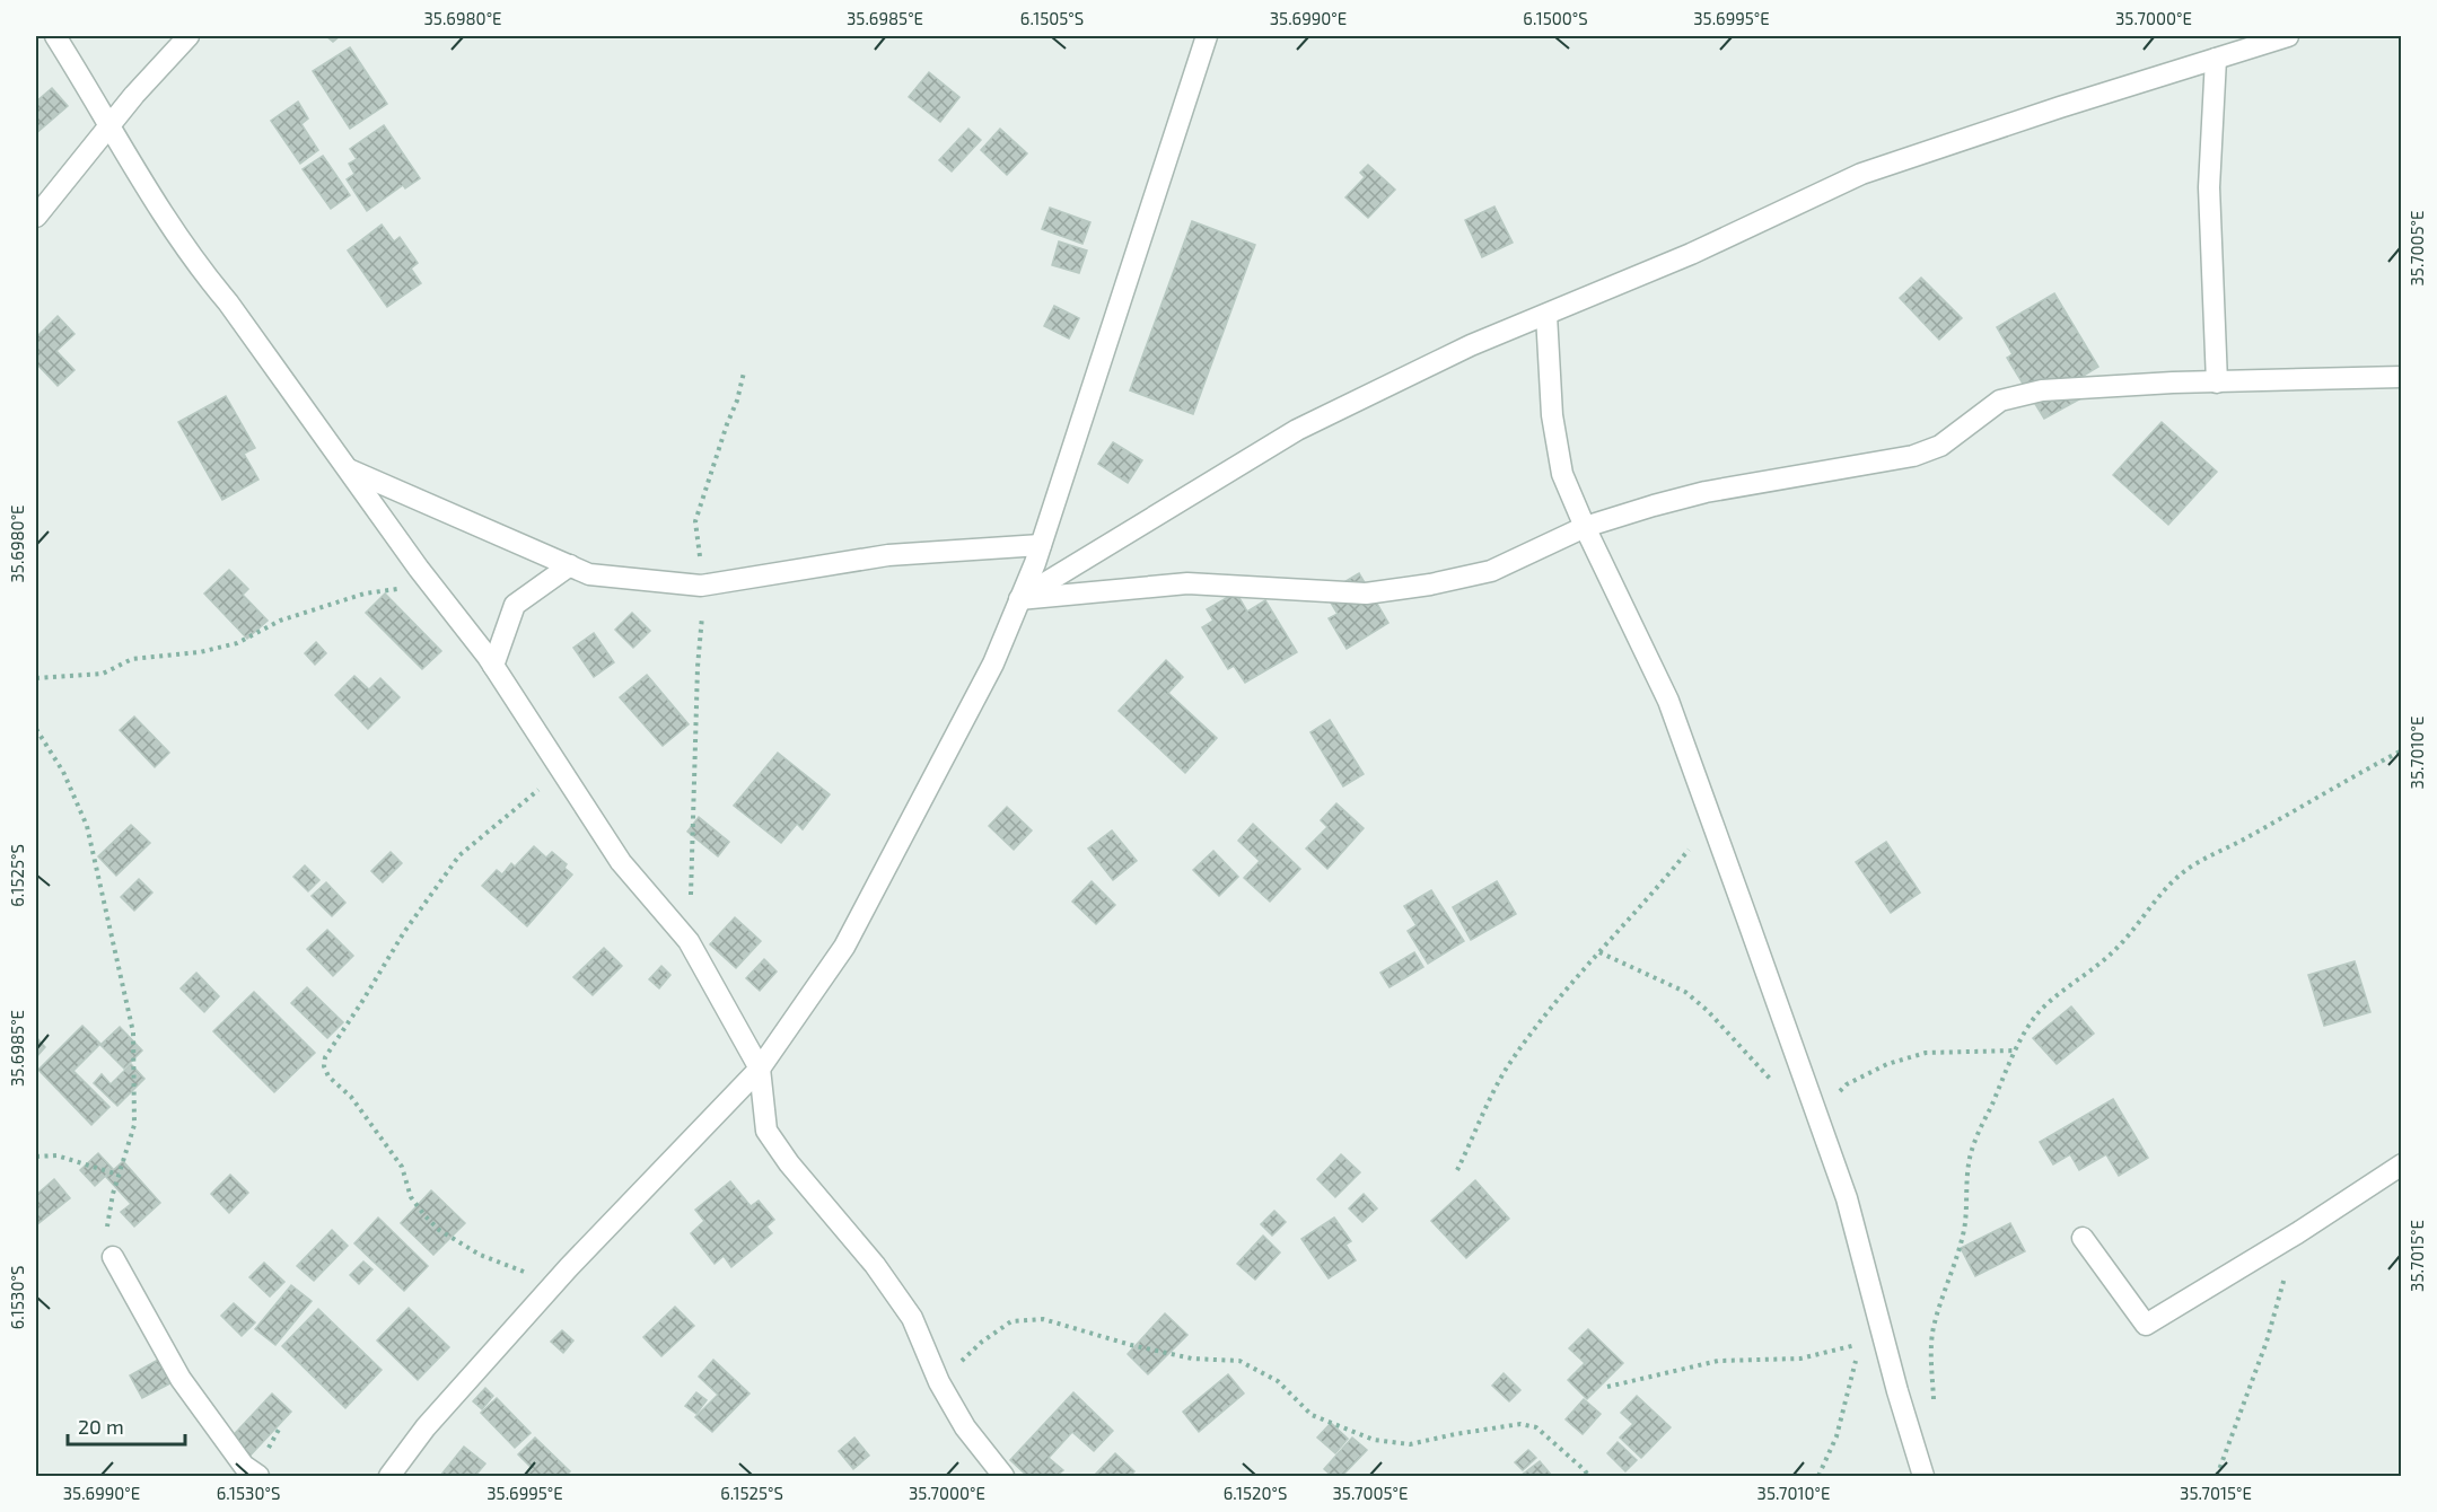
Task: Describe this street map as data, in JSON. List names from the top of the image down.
{
  "scale_bar": "20 m",
  "coordinates": [
    "35.6980°E",
    "35.6985°E",
    "6.1505°S",
    "35.6990°E",
    "6.1500°S",
    "35.6995°E",
    "35.7000°E",
    "35.7005°E",
    "35.7010°E",
    "6.1525°S",
    "35.7015°E",
    "6.1530°S",
    "6.1520°S"
  ]
}
